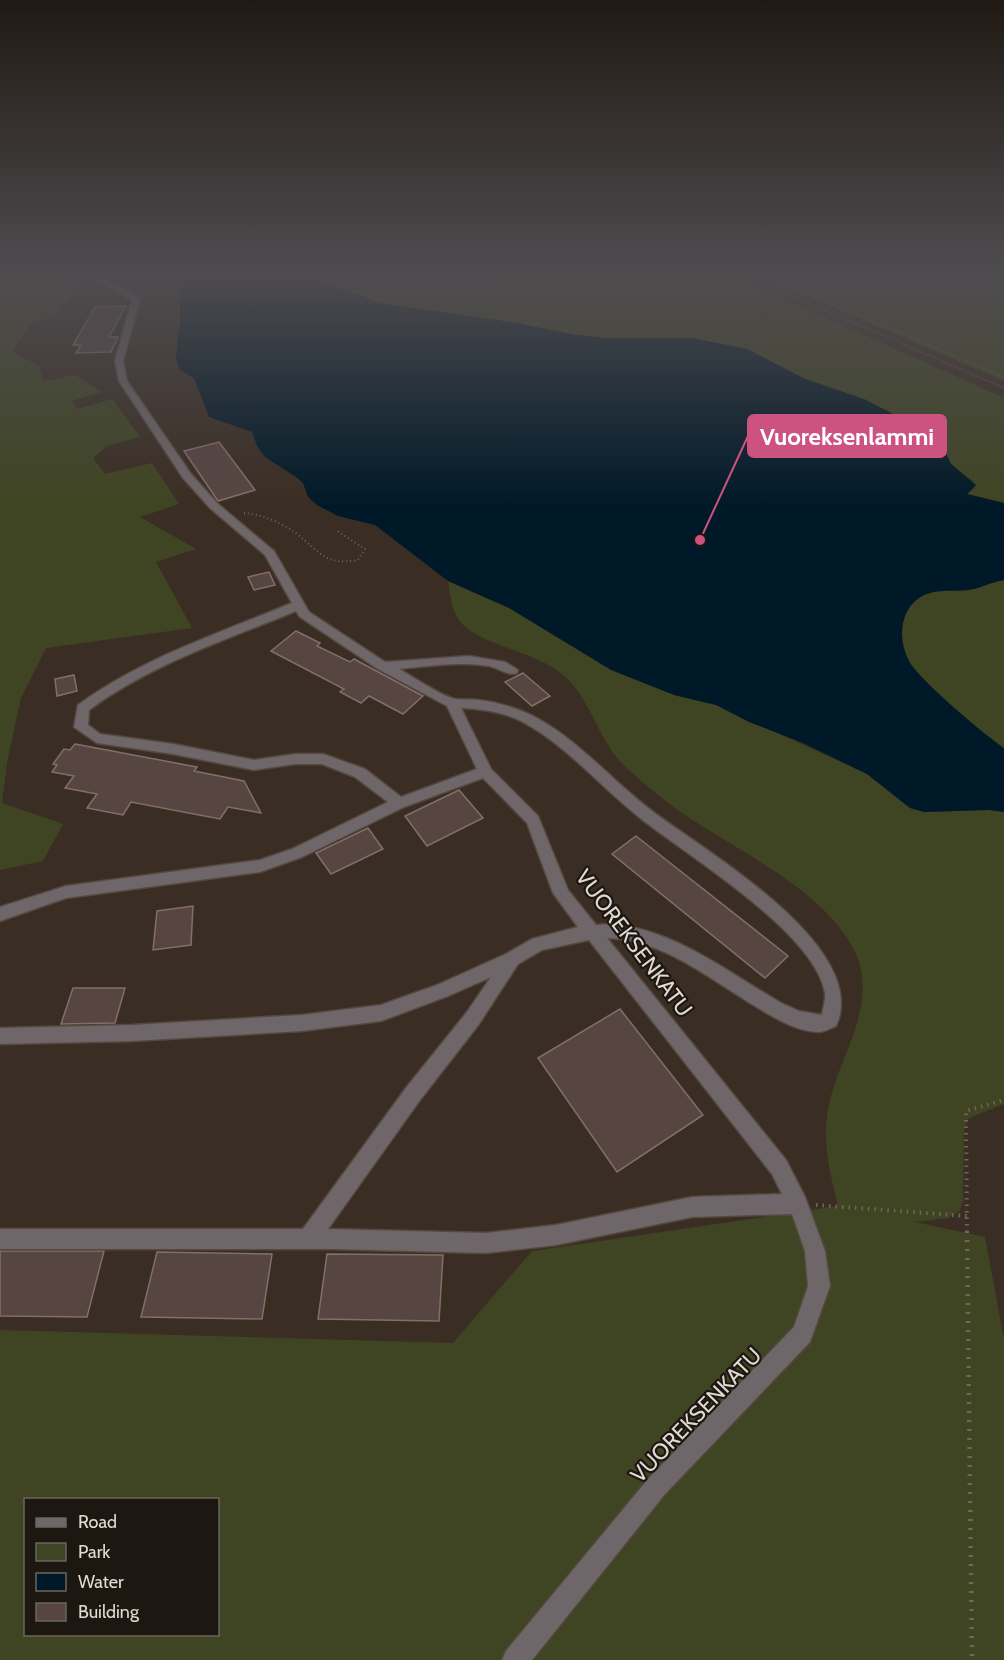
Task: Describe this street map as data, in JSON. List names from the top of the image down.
{
  "streets": {
    "street": ["VUOREKSENKATU"]
  },
  "places": ["Vuoreksenlammi"],
  "legend": [
    "Road",
    "Park",
    "Water",
    "Building"
  ]
}
